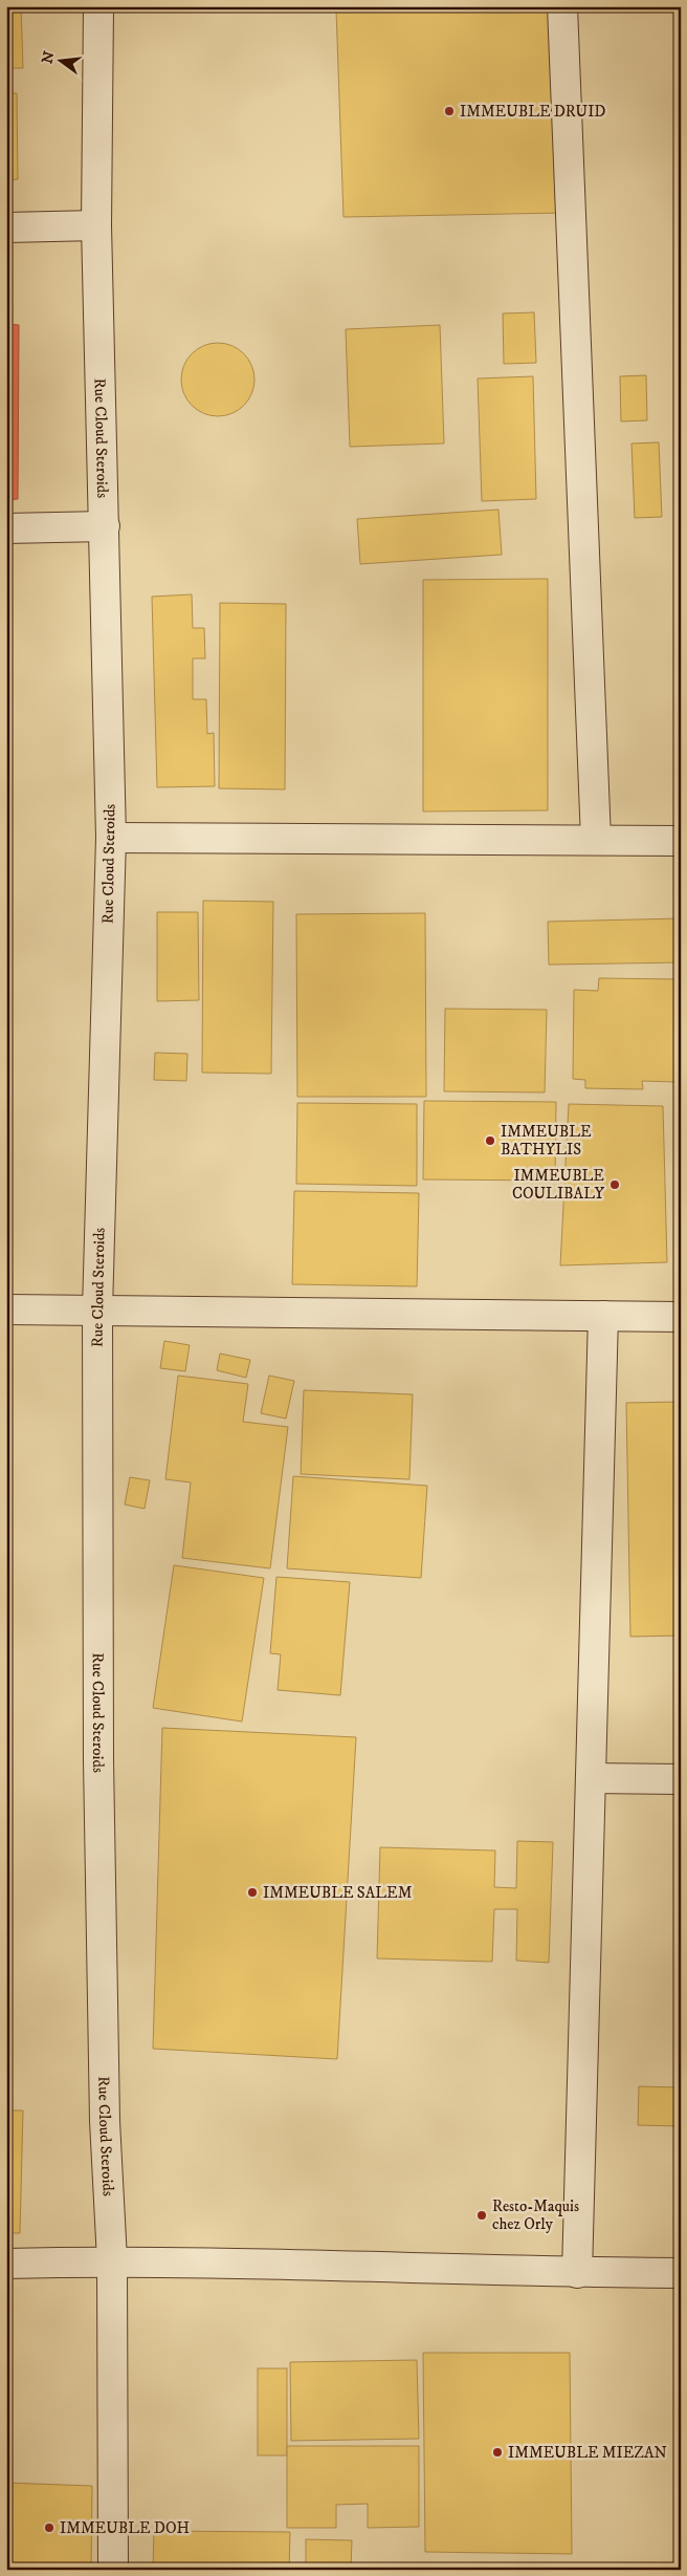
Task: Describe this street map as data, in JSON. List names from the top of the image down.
{
  "streets": {
    "street": ["Rue Cloud Steroids"]
  },
  "places": [
    "IMMEUBLE DRUID",
    "IMMEUBLE BATHYLIS",
    "IMMEUBLE COULIBALY",
    "IMMEUBLE SALEM",
    "Resto-Maquis chez Orly",
    "IMMEUBLE MIEZAN",
    "IMMEUBLE DOH"
  ],
  "north": "left"
}
